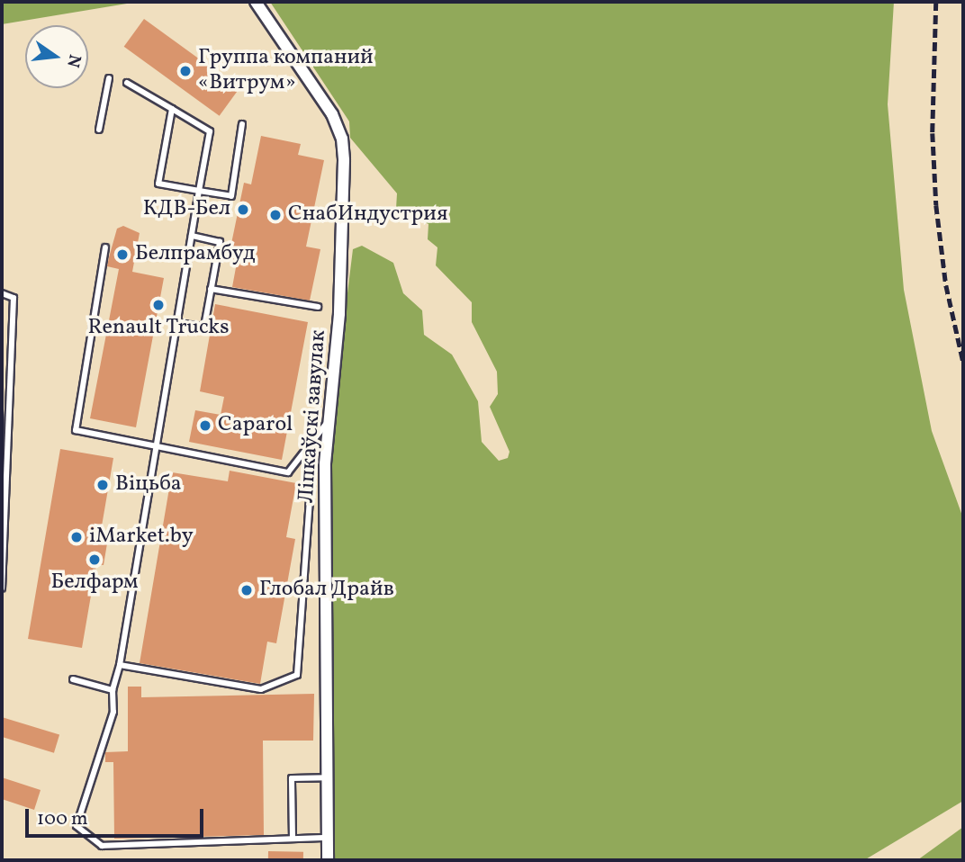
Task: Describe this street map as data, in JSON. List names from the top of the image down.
{
  "streets": {
    "street": ["Ліпкаўскі завулак"]
  },
  "places": [
    "Группа компаний «Витрум»",
    "КДВ-Бел",
    "СнабИндустрия",
    "Белпрамбуд",
    "Renault Trucks",
    "Caparol",
    "Віцьба",
    "iMarket.by",
    "Белфарм",
    "Глобал Драйв"
  ],
  "scale_bar": "100 m",
  "north": "right"
}
